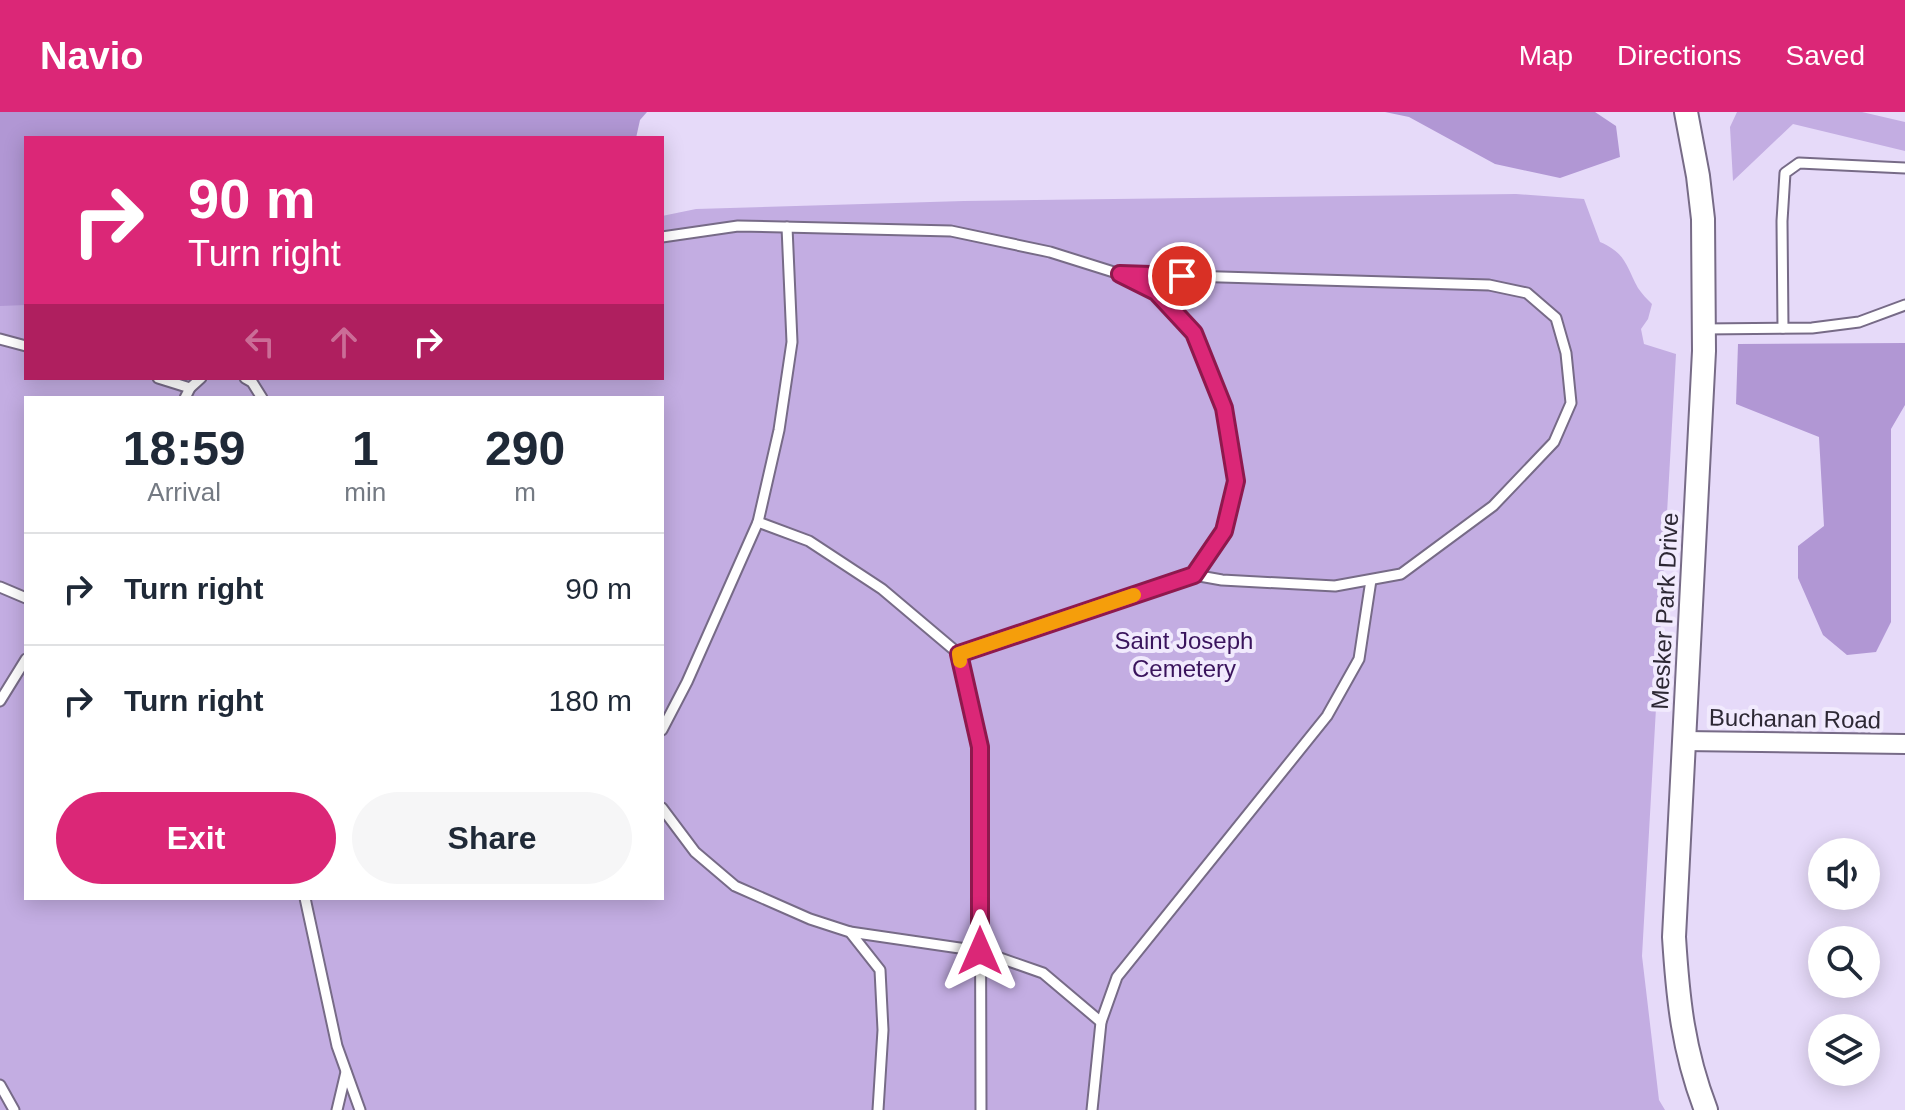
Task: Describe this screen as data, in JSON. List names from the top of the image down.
{
  "streets": {
    "street": ["Mesker Park Drive", "Buchanan Road"]
  },
  "crossings": [
    ["Mesker Park Drive", "Buchanan Road"]
  ],
  "parks": ["Saint Joseph Cemetery"],
  "page": {
    "header": "Navio",
    "nav": ["Map", "Directions", "Saved"],
    "turn": ["90 m", "Turn right"],
    "eta": [
      "18:59",
      "Arrival",
      "1",
      "min",
      "290",
      "m"
    ],
    "list": [
      {
        "name": "Turn right",
        "value": "90 m"
      },
      {
        "name": "Turn right",
        "value": "180 m"
      }
    ],
    "buttons": ["Exit", "Share"]
  }
}
